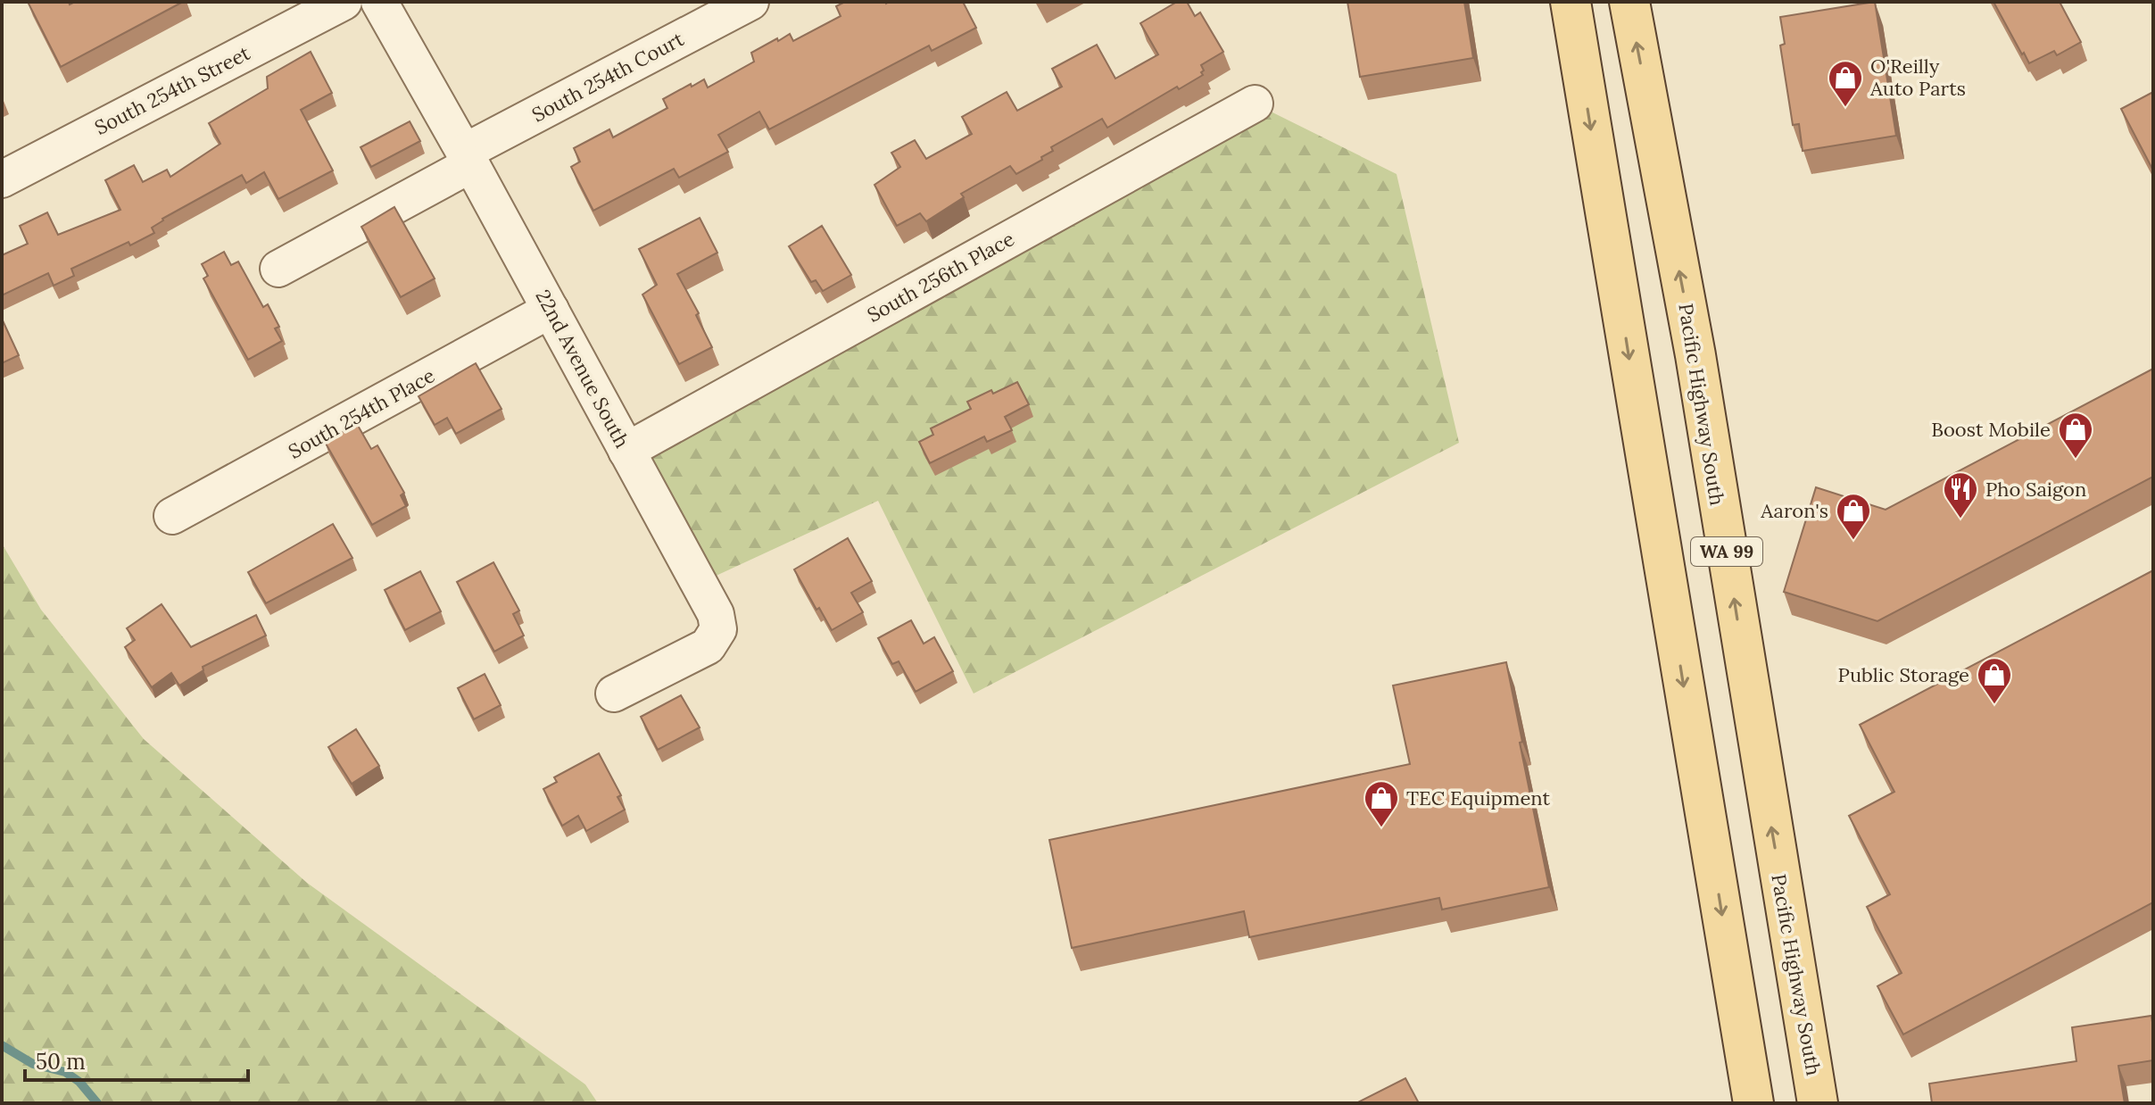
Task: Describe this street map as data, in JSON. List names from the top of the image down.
{
  "streets": {
    "main road": ["Pacific Highway South", "WA 99"],
    "street": [
      "South 254th Court",
      "South 254th Street",
      "South 256th Place",
      "22nd Avenue South",
      "South 254th Place"
    ]
  },
  "crossings": [
    ["South 254th Court", "22nd Avenue South"],
    ["South 256th Place", "22nd Avenue South"],
    ["22nd Avenue South", "South 254th Place"]
  ],
  "places": {
    "shop": [
      "O'Reilly Auto Parts",
      "Boost Mobile",
      "Aaron's",
      "Public Storage",
      "TEC Equipment"
    ],
    "restaurant": ["Pho Saigon"]
  },
  "scale_bar": "50 m"
}
